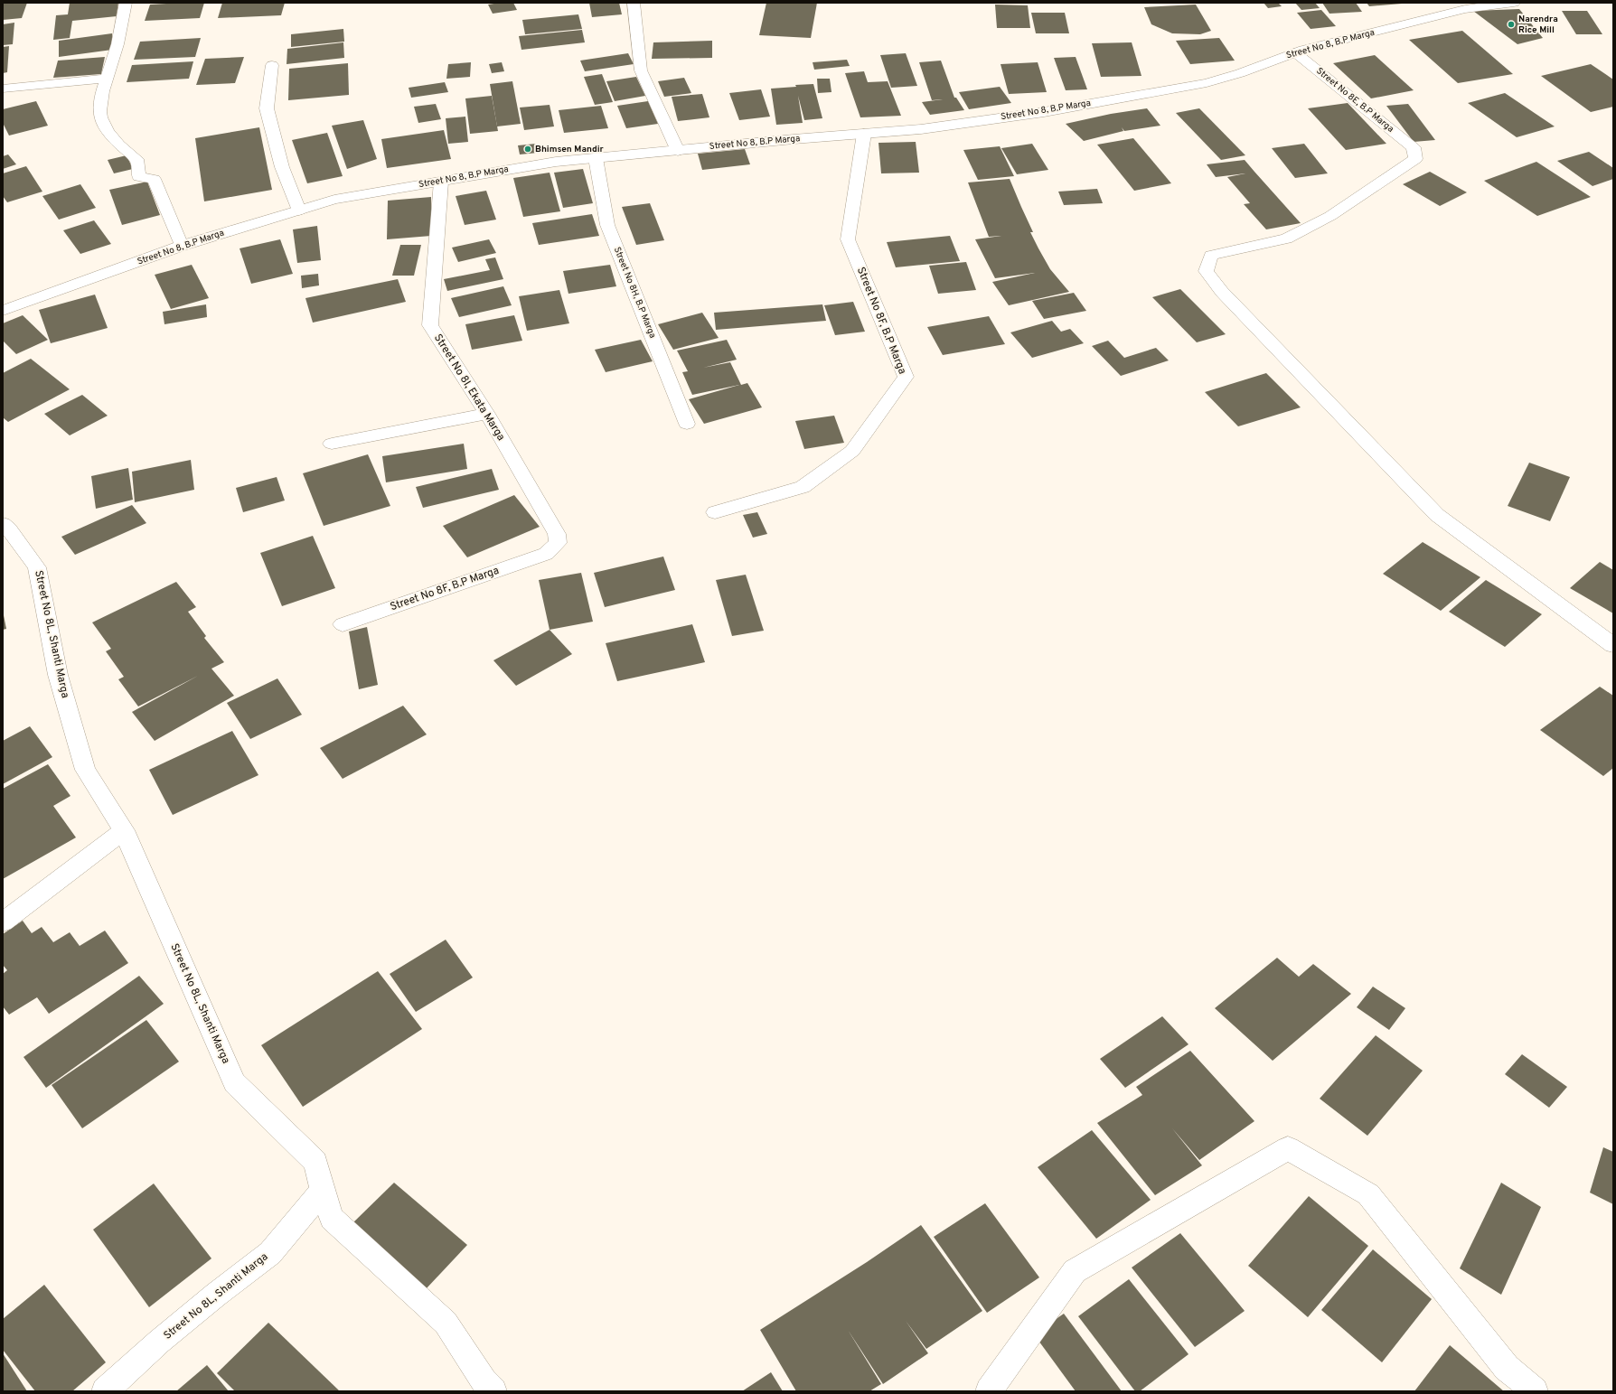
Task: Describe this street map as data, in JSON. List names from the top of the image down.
{
  "streets": {
    "street": [
      "Street No 8, B.P Marga",
      "Street No 8E, B.P Marga",
      "Street No 8H, B.P Marga",
      "Street No 8F, B.P Marga",
      "Street No 8I, Ekata Marga",
      "Street No 8L, Shanti Marga"
    ]
  },
  "crossings": [
    ["Street No 8, B.P Marga", "Street No 8E, B.P Marga"],
    ["Street No 8, B.P Marga", "Street No 8H, B.P Marga"],
    ["Street No 8, B.P Marga", "Street No 8F, B.P Marga"],
    ["Street No 8, B.P Marga", "Street No 8I, Ekata Marga"],
    ["Street No 8F, B.P Marga", "Street No 8I, Ekata Marga"]
  ],
  "places": ["Narendra Rice Mill", "Bhimsen Mandir"]
}
